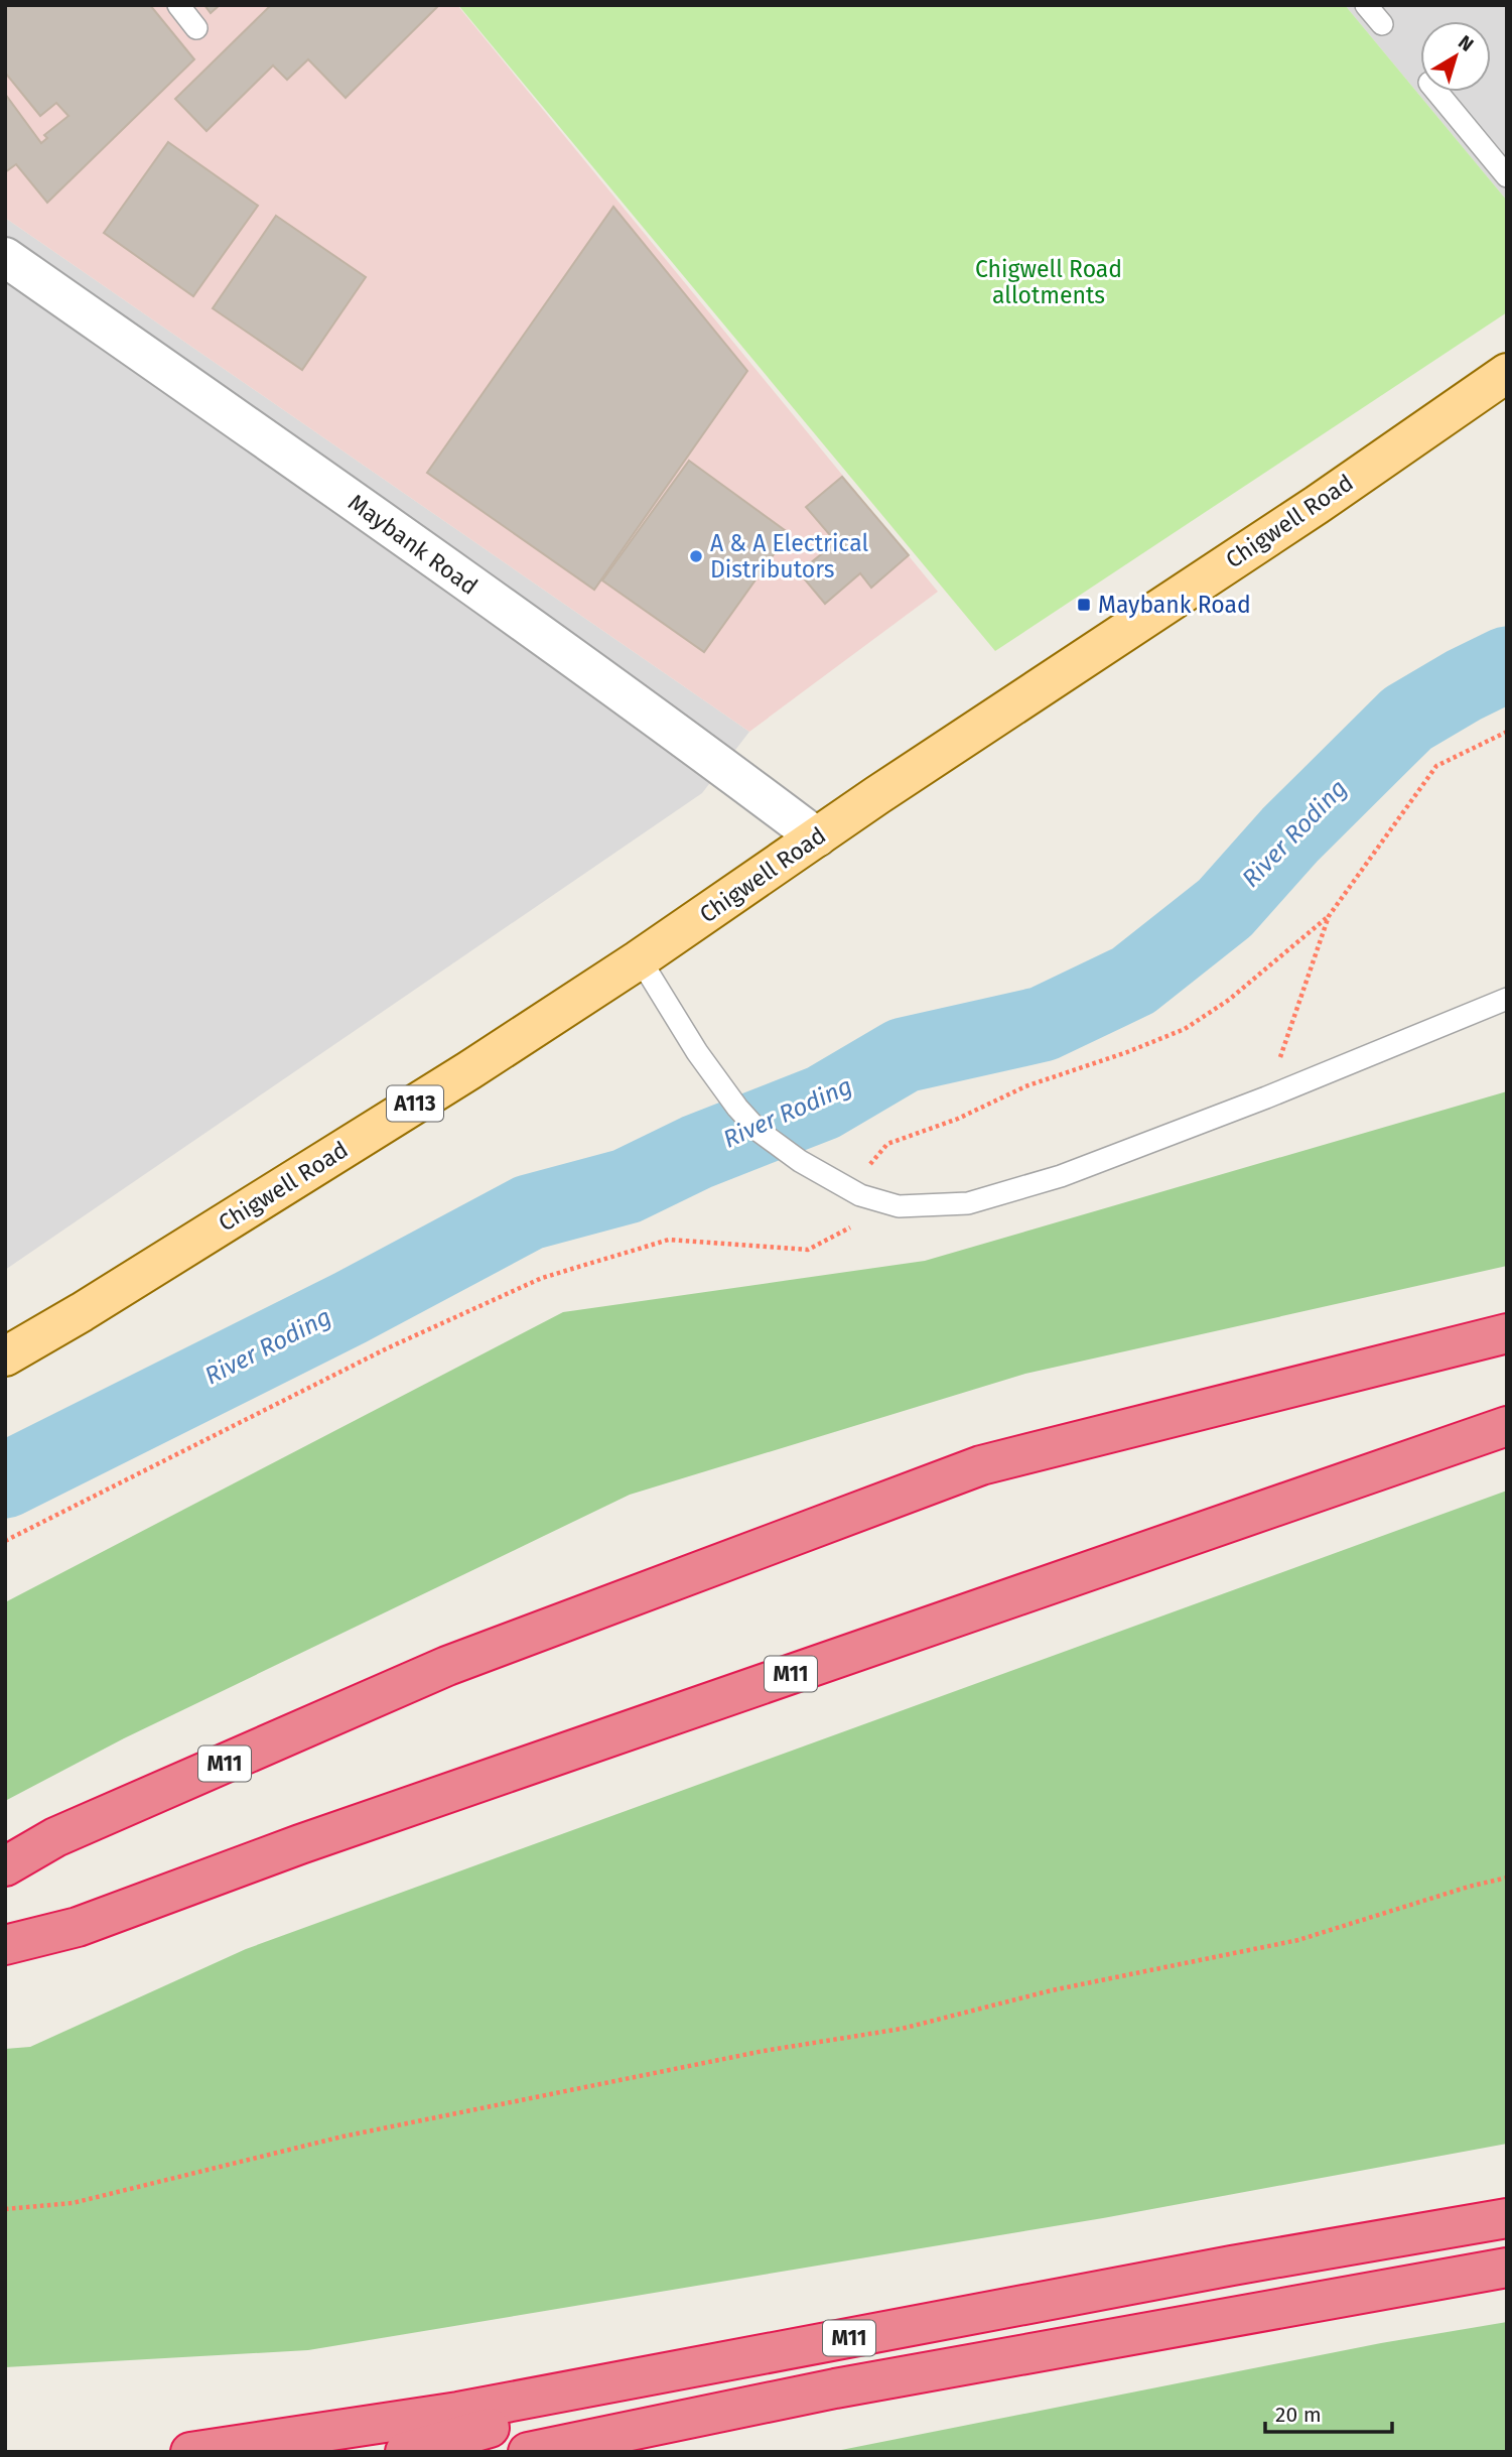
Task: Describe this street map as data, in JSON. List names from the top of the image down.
{
  "streets": {
    "highway": ["M11"],
    "main road": ["Chigwell Road", "A113"],
    "street": ["Maybank Road"]
  },
  "crossings": [
    ["Chigwell Road", "Maybank Road"]
  ],
  "water": ["River Roding"],
  "parks": ["Chigwell Road allotments"],
  "places": {
    "other": ["A & A Electrical Distributors"],
    "transit": ["Maybank Road"]
  },
  "scale_bar": "20 m",
  "north": "top right"
}
